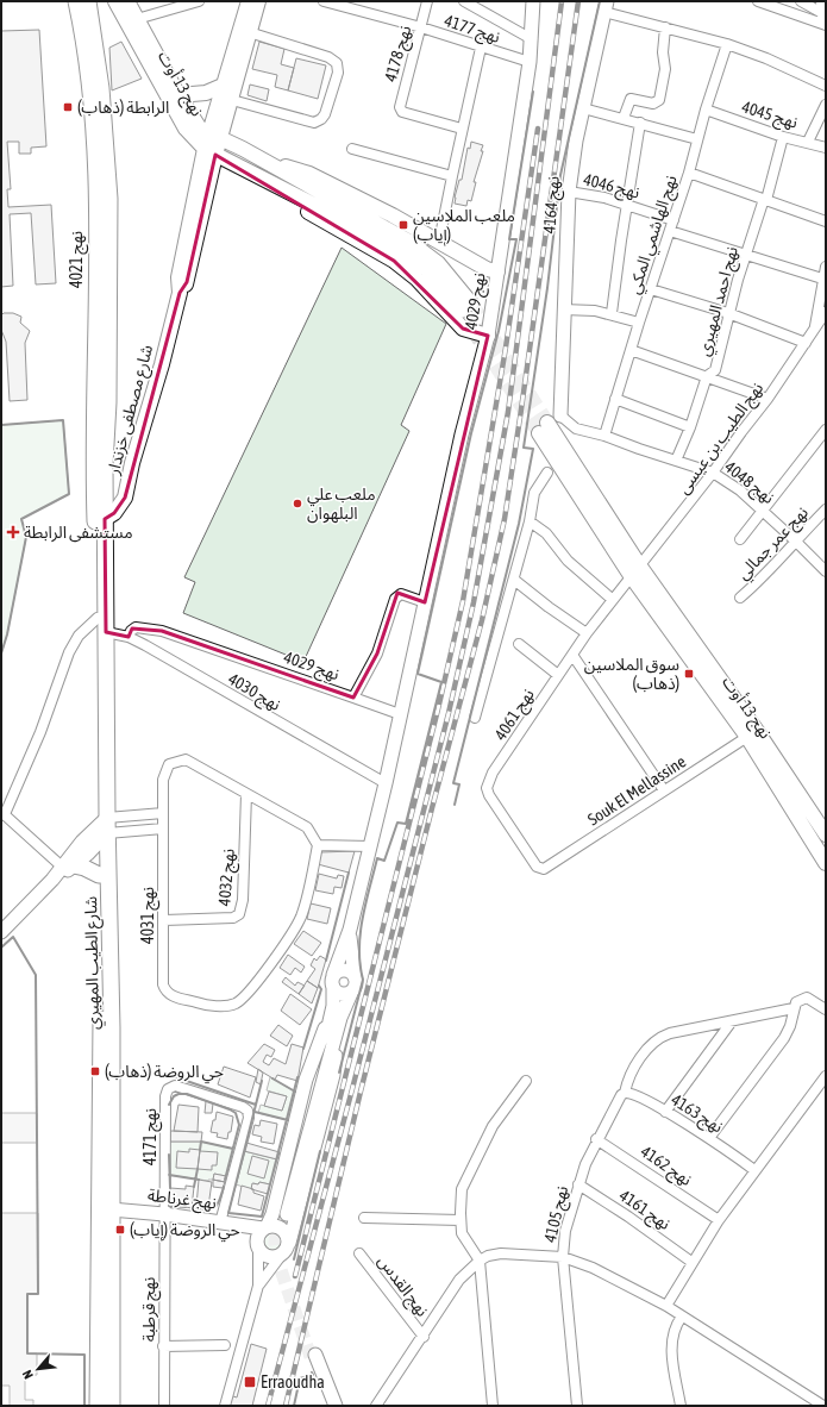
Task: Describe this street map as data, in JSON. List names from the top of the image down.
{
  "streets": {
    "main road": [
      "نهج 13 أوت",
      "نهج 4021",
      "شارع مصطفى خزندار",
      "شارع الطيب المهيري"
    ],
    "street": [
      "نهج 4177",
      "نهج 4178",
      "نهج 4045",
      "نهج 4046",
      "نهج 4164",
      "نهج الهاشمي المكي",
      "نهج 4029",
      "نهج احمد المهيري",
      "نهج الطيب بن عيسى",
      "نهج 4048",
      "نهج عمر جمالي",
      "نهج 4030",
      "نهج 4061",
      "Souk El Mellassine",
      "نهج 4032",
      "نهج 4031",
      "نهج 4163",
      "نهج 4171",
      "نهج 4162",
      "نهج غرناطة",
      "نهج 4161",
      "نهج 4105",
      "نهج القدس",
      "نهج قرطبة"
    ]
  },
  "crossings": [
    ["نهج 4177", "نهج 4178"],
    ["نهج 4177", "نهج 4029"],
    ["نهج 13 أوت", "شارع مصطفى خزندار"],
    ["نهج 13 أوت", "نهج الطيب بن عيسى"],
    ["نهج 13 أوت", "نهج 4061"],
    ["نهج 13 أوت", "Souk El Mellassine"],
    ["نهج 4045", "نهج الهاشمي المكي"],
    ["نهج 4045", "نهج احمد المهيري"],
    ["نهج 4046", "نهج 4164"],
    ["نهج 4046", "نهج الهاشمي المكي"],
    ["نهج 4164", "نهج 4048"],
    ["نهج الهاشمي المكي", "نهج 4048"],
    ["نهج 4021", "شارع مصطفى خزندار"],
    ["نهج 4021", "شارع الطيب المهيري"],
    ["نهج 4029", "نهج 4030"],
    ["نهج احمد المهيري", "نهج 4048"],
    ["شارع مصطفى خزندار", "شارع الطيب المهيري"],
    ["نهج الطيب بن عيسى", "نهج 4048"],
    ["نهج الطيب بن عيسى", "نهج 4061"],
    ["نهج 4048", "نهج عمر جمالي"],
    ["نهج 4030", "شارع الطيب المهيري"],
    ["نهج 4061", "Souk El Mellassine"],
    ["نهج 4032", "نهج 4031"],
    ["شارع الطيب المهيري", "نهج غرناطة"],
    ["نهج 4163", "نهج 4105"],
    ["نهج 4171", "نهج غرناطة"],
    ["نهج 4171", "نهج قرطبة"],
    ["نهج 4162", "نهج 4105"],
    ["نهج غرناطة", "نهج قرطبة"],
    ["نهج 4161", "نهج 4105"]
  ],
  "places": {
    "transit": [
      "الرابطة (ذهاب)",
      "ملعب الملاسين (إياب)",
      "سوق الملاسين (ذهاب)",
      "حي الروضة (ذهاب)",
      "حي الروضة (إياب)",
      "Erraoudha"
    ],
    "other": ["ملعب علي البلهوان"],
    "health": ["مستشفى الرابطة"]
  },
  "north": "bottom left"
}
